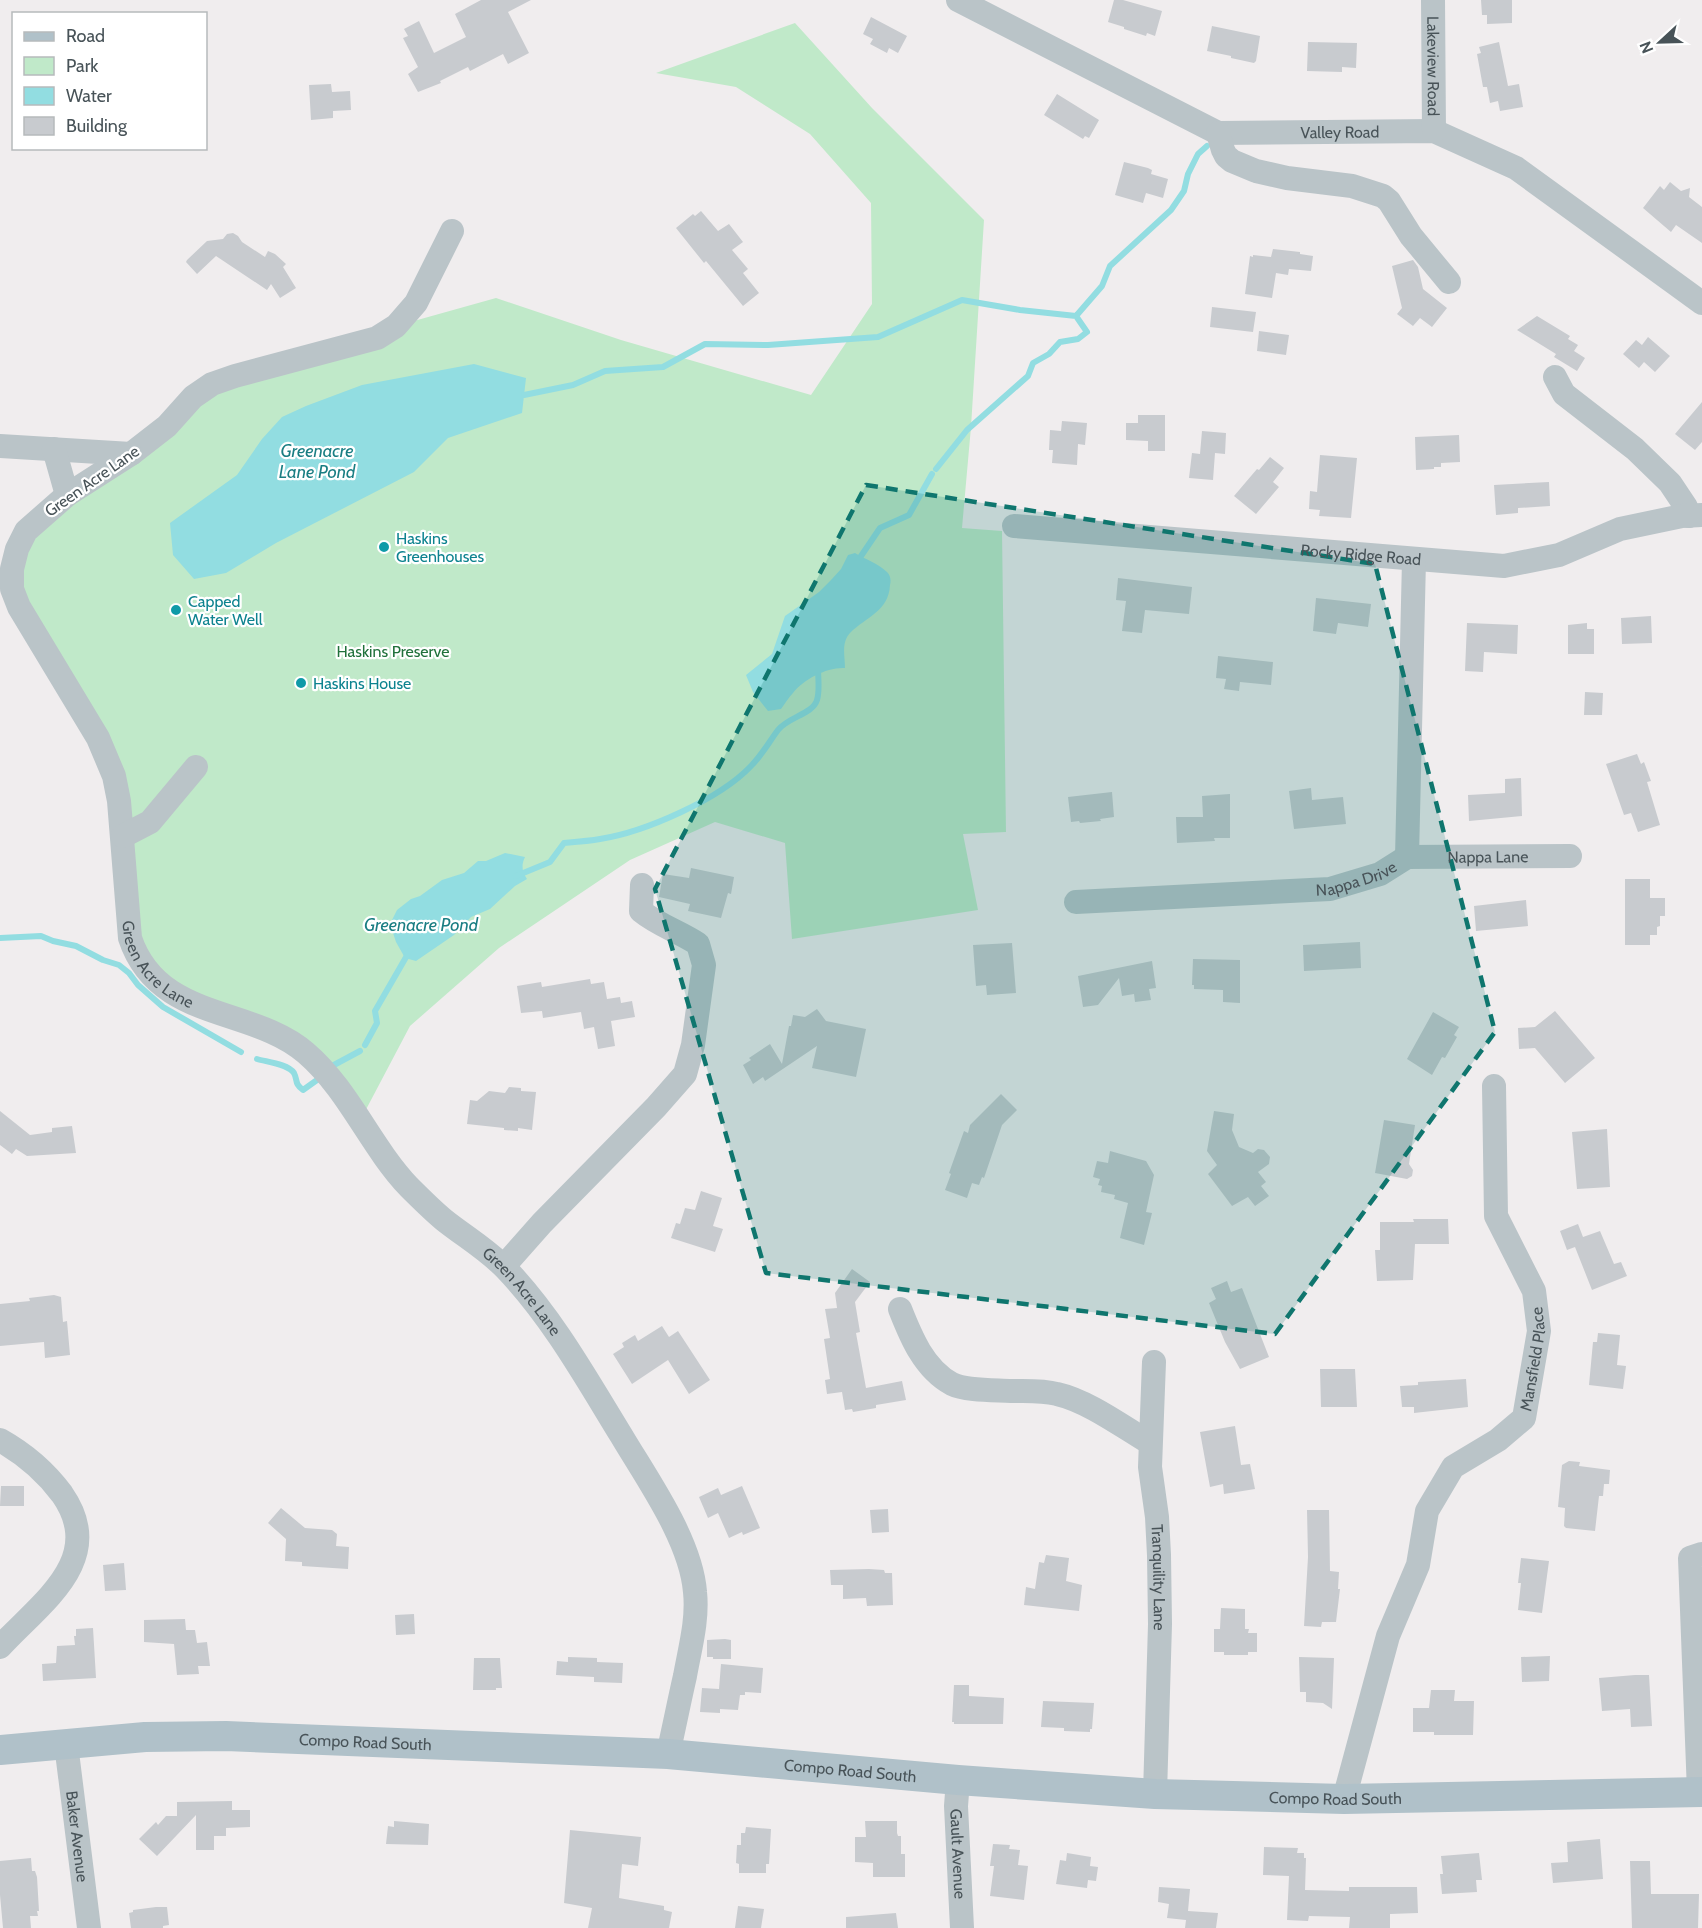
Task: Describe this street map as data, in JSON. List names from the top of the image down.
{
  "streets": {
    "main road": ["Compo Road South"],
    "street": [
      "Lakeview Road",
      "Valley Road",
      "Green Acre Lane",
      "Rocky Ridge Road",
      "Nappa Lane",
      "Nappa Drive",
      "Mansfield Place",
      "Tranquility Lane",
      "Baker Avenue",
      "Gault Avenue"
    ]
  },
  "crossings": [
    ["Lakeview Road", "Valley Road"],
    ["Green Acre Lane", "Compo Road South"],
    ["Rocky Ridge Road", "Nappa Drive"],
    ["Nappa Lane", "Nappa Drive"],
    ["Mansfield Place", "Compo Road South"],
    ["Tranquility Lane", "Compo Road South"],
    ["Compo Road South", "Baker Avenue"],
    ["Compo Road South", "Gault Avenue"]
  ],
  "water": ["Greenacre Lane Pond", "Greenacre Pond"],
  "parks": ["Haskins Preserve"],
  "places": ["Haskins Greenhouses", "Capped Water Well", "Haskins House"],
  "legend": [
    "Road",
    "Park",
    "Water",
    "Building"
  ],
  "north": "left"
}
